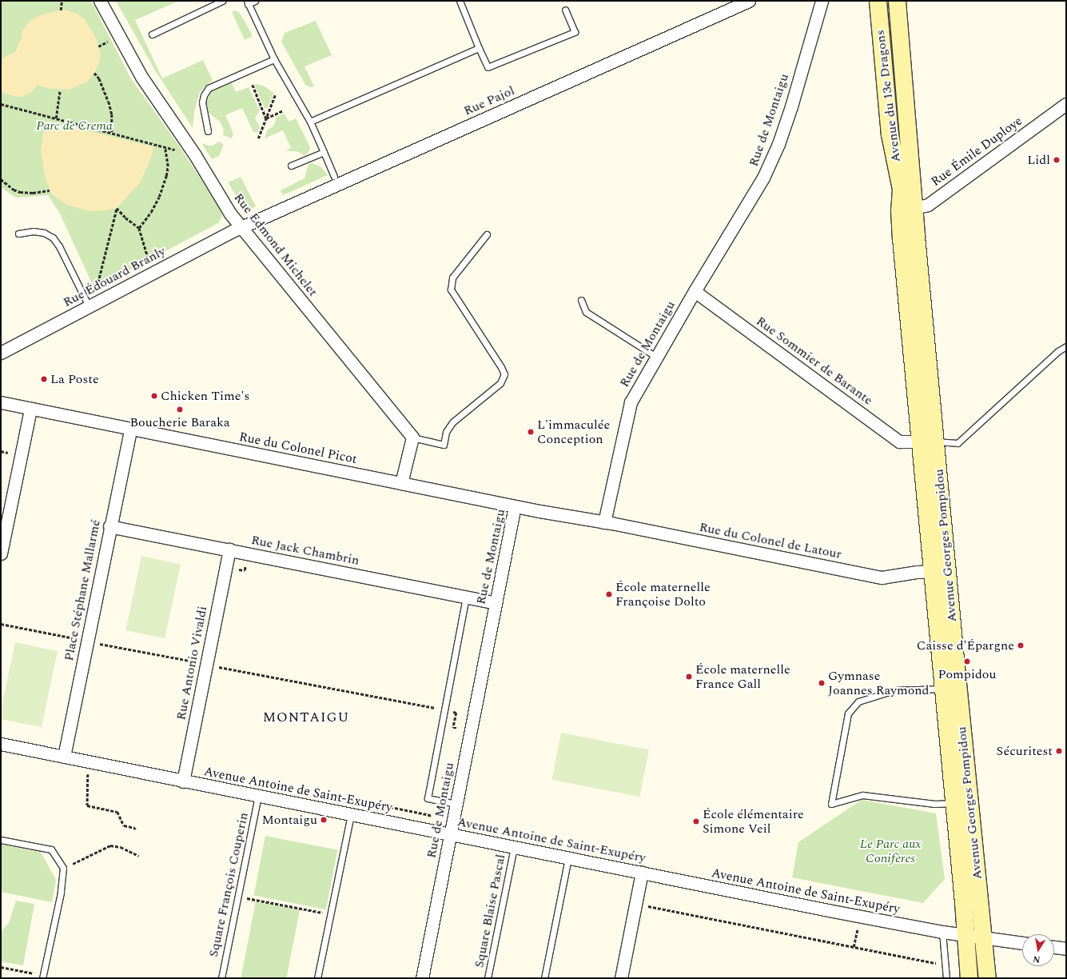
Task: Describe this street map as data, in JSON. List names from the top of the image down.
{
  "streets": {
    "main road": ["Avenue du 13e Dragons", "Avenue Georges Pompidou"],
    "street": [
      "Rue Pajol",
      "Rue de Montaigu",
      "Rue Émile Duploye",
      "Rue Edmond Michelet",
      "Rue Édouard Branly",
      "Rue Sommier de Barante",
      "Rue du Colonel Picot",
      "Rue du Colonel de Latour",
      "Rue Jack Chambrin",
      "Place Stéphane Mallarmé",
      "Rue Antonio Vivaldi",
      "Avenue Antoine de Saint-Exupéry"
    ],
    "lane": ["Square François Couperin", "Square Blaise Pascal"]
  },
  "crossings": [
    ["Avenue du 13e Dragons", "Rue Émile Duploye"],
    ["Avenue du 13e Dragons", "Avenue Georges Pompidou"],
    ["Rue Pajol", "Rue Edmond Michelet"],
    ["Rue Pajol", "Rue Édouard Branly"],
    ["Rue de Montaigu", "Rue Sommier de Barante"],
    ["Rue de Montaigu", "Rue du Colonel Picot"],
    ["Rue de Montaigu", "Rue du Colonel de Latour"],
    ["Rue de Montaigu", "Rue Jack Chambrin"],
    ["Rue de Montaigu", "Avenue Antoine de Saint-Exupéry"],
    ["Rue Émile Duploye", "Avenue Georges Pompidou"],
    ["Rue Edmond Michelet", "Rue Édouard Branly"],
    ["Rue Sommier de Barante", "Avenue Georges Pompidou"],
    ["Rue du Colonel Picot", "Place Stéphane Mallarmé"],
    ["Rue du Colonel de Latour", "Avenue Georges Pompidou"],
    ["Avenue Georges Pompidou", "Avenue Antoine de Saint-Exupéry"],
    ["Rue Jack Chambrin", "Place Stéphane Mallarmé"],
    ["Rue Jack Chambrin", "Rue Antonio Vivaldi"],
    ["Place Stéphane Mallarmé", "Avenue Antoine de Saint-Exupéry"],
    ["Rue Antonio Vivaldi", "Avenue Antoine de Saint-Exupéry"],
    ["Avenue Antoine de Saint-Exupéry", "Square François Couperin"],
    ["Avenue Antoine de Saint-Exupéry", "Square Blaise Pascal"]
  ],
  "districts": ["MONTAIGU"],
  "parks": ["Parc de Crema", "Le Parc aux Conifères"],
  "places": [
    "Lidl",
    "La Poste",
    "Chicken Time's",
    "Boucherie Baraka",
    "L'immaculée Conception",
    "École maternelle Françoise Dolto",
    "Caisse d'Épargne",
    "Pompidou",
    "École maternelle France Gall",
    "Gymnase Joannes Raymond",
    "Sécuritest",
    "Montaigu",
    "École élémentaire Simone Veil"
  ],
  "north": "bottom"
}
